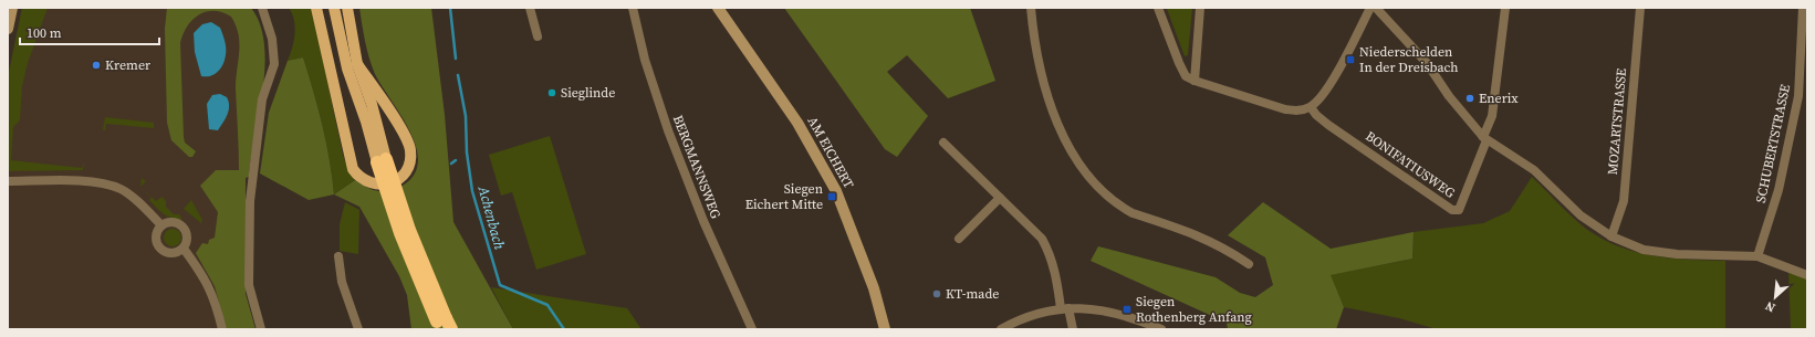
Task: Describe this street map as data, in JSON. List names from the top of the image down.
{
  "streets": {
    "street": [
      "MOZARTSTRASSE",
      "SCHUBERTSTRASSE",
      "AM EICHERT",
      "BONIFATIUSWEG",
      "BERGMANNSWEG"
    ]
  },
  "water": ["Achenbach"],
  "places": {
    "transit": ["Niederschelden In der Dreisbach", "Siegen Eichert Mitte", "Siegen Rothenberg Anfang"],
    "other": [
      "Kremer",
      "Sieglinde",
      "Enerix",
      "KT-made"
    ]
  },
  "scale_bar": "100 m",
  "north": "bottom left"
}
